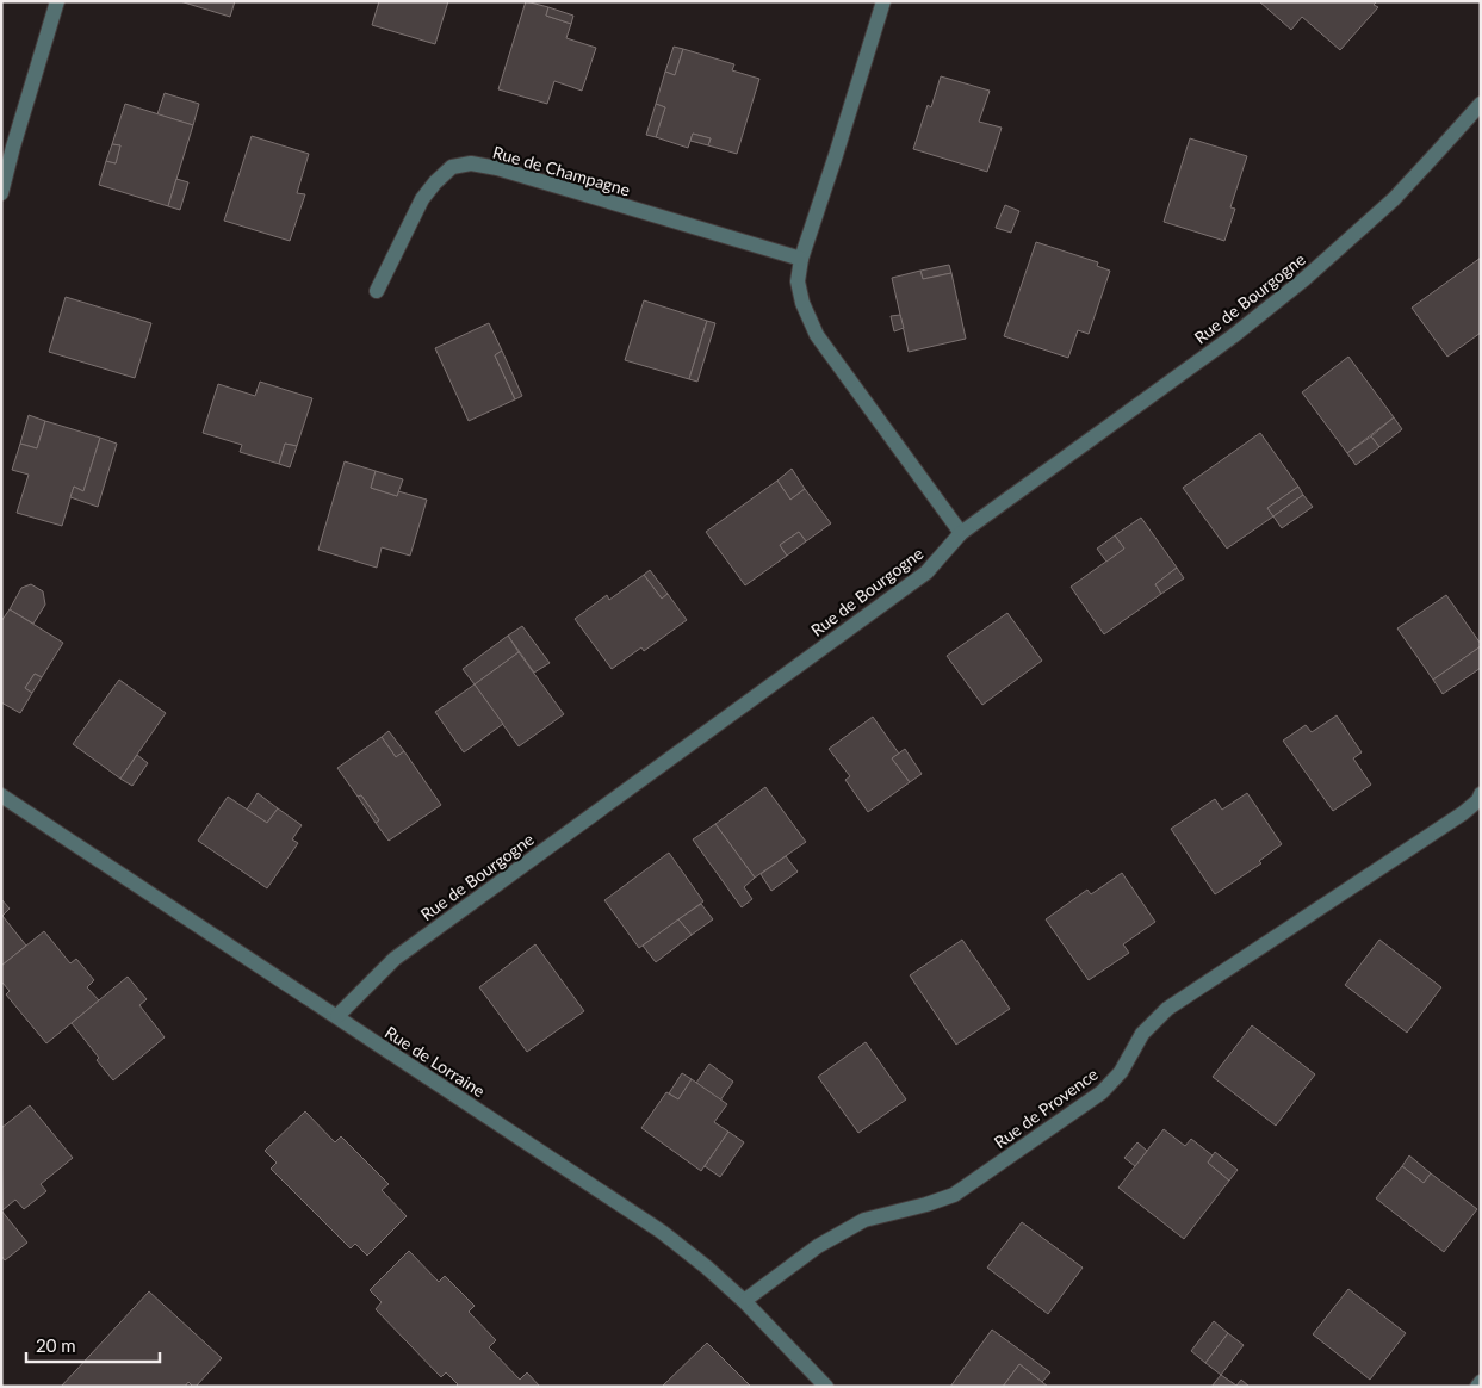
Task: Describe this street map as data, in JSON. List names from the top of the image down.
{
  "streets": {
    "street": [
      "Rue de Champagne",
      "Rue de Bourgogne",
      "Rue de Lorraine",
      "Rue de Provence"
    ]
  },
  "crossings": [
    ["Rue de Bourgogne", "Rue de Lorraine"],
    ["Rue de Lorraine", "Rue de Provence"]
  ],
  "scale_bar": "20 m"
}
